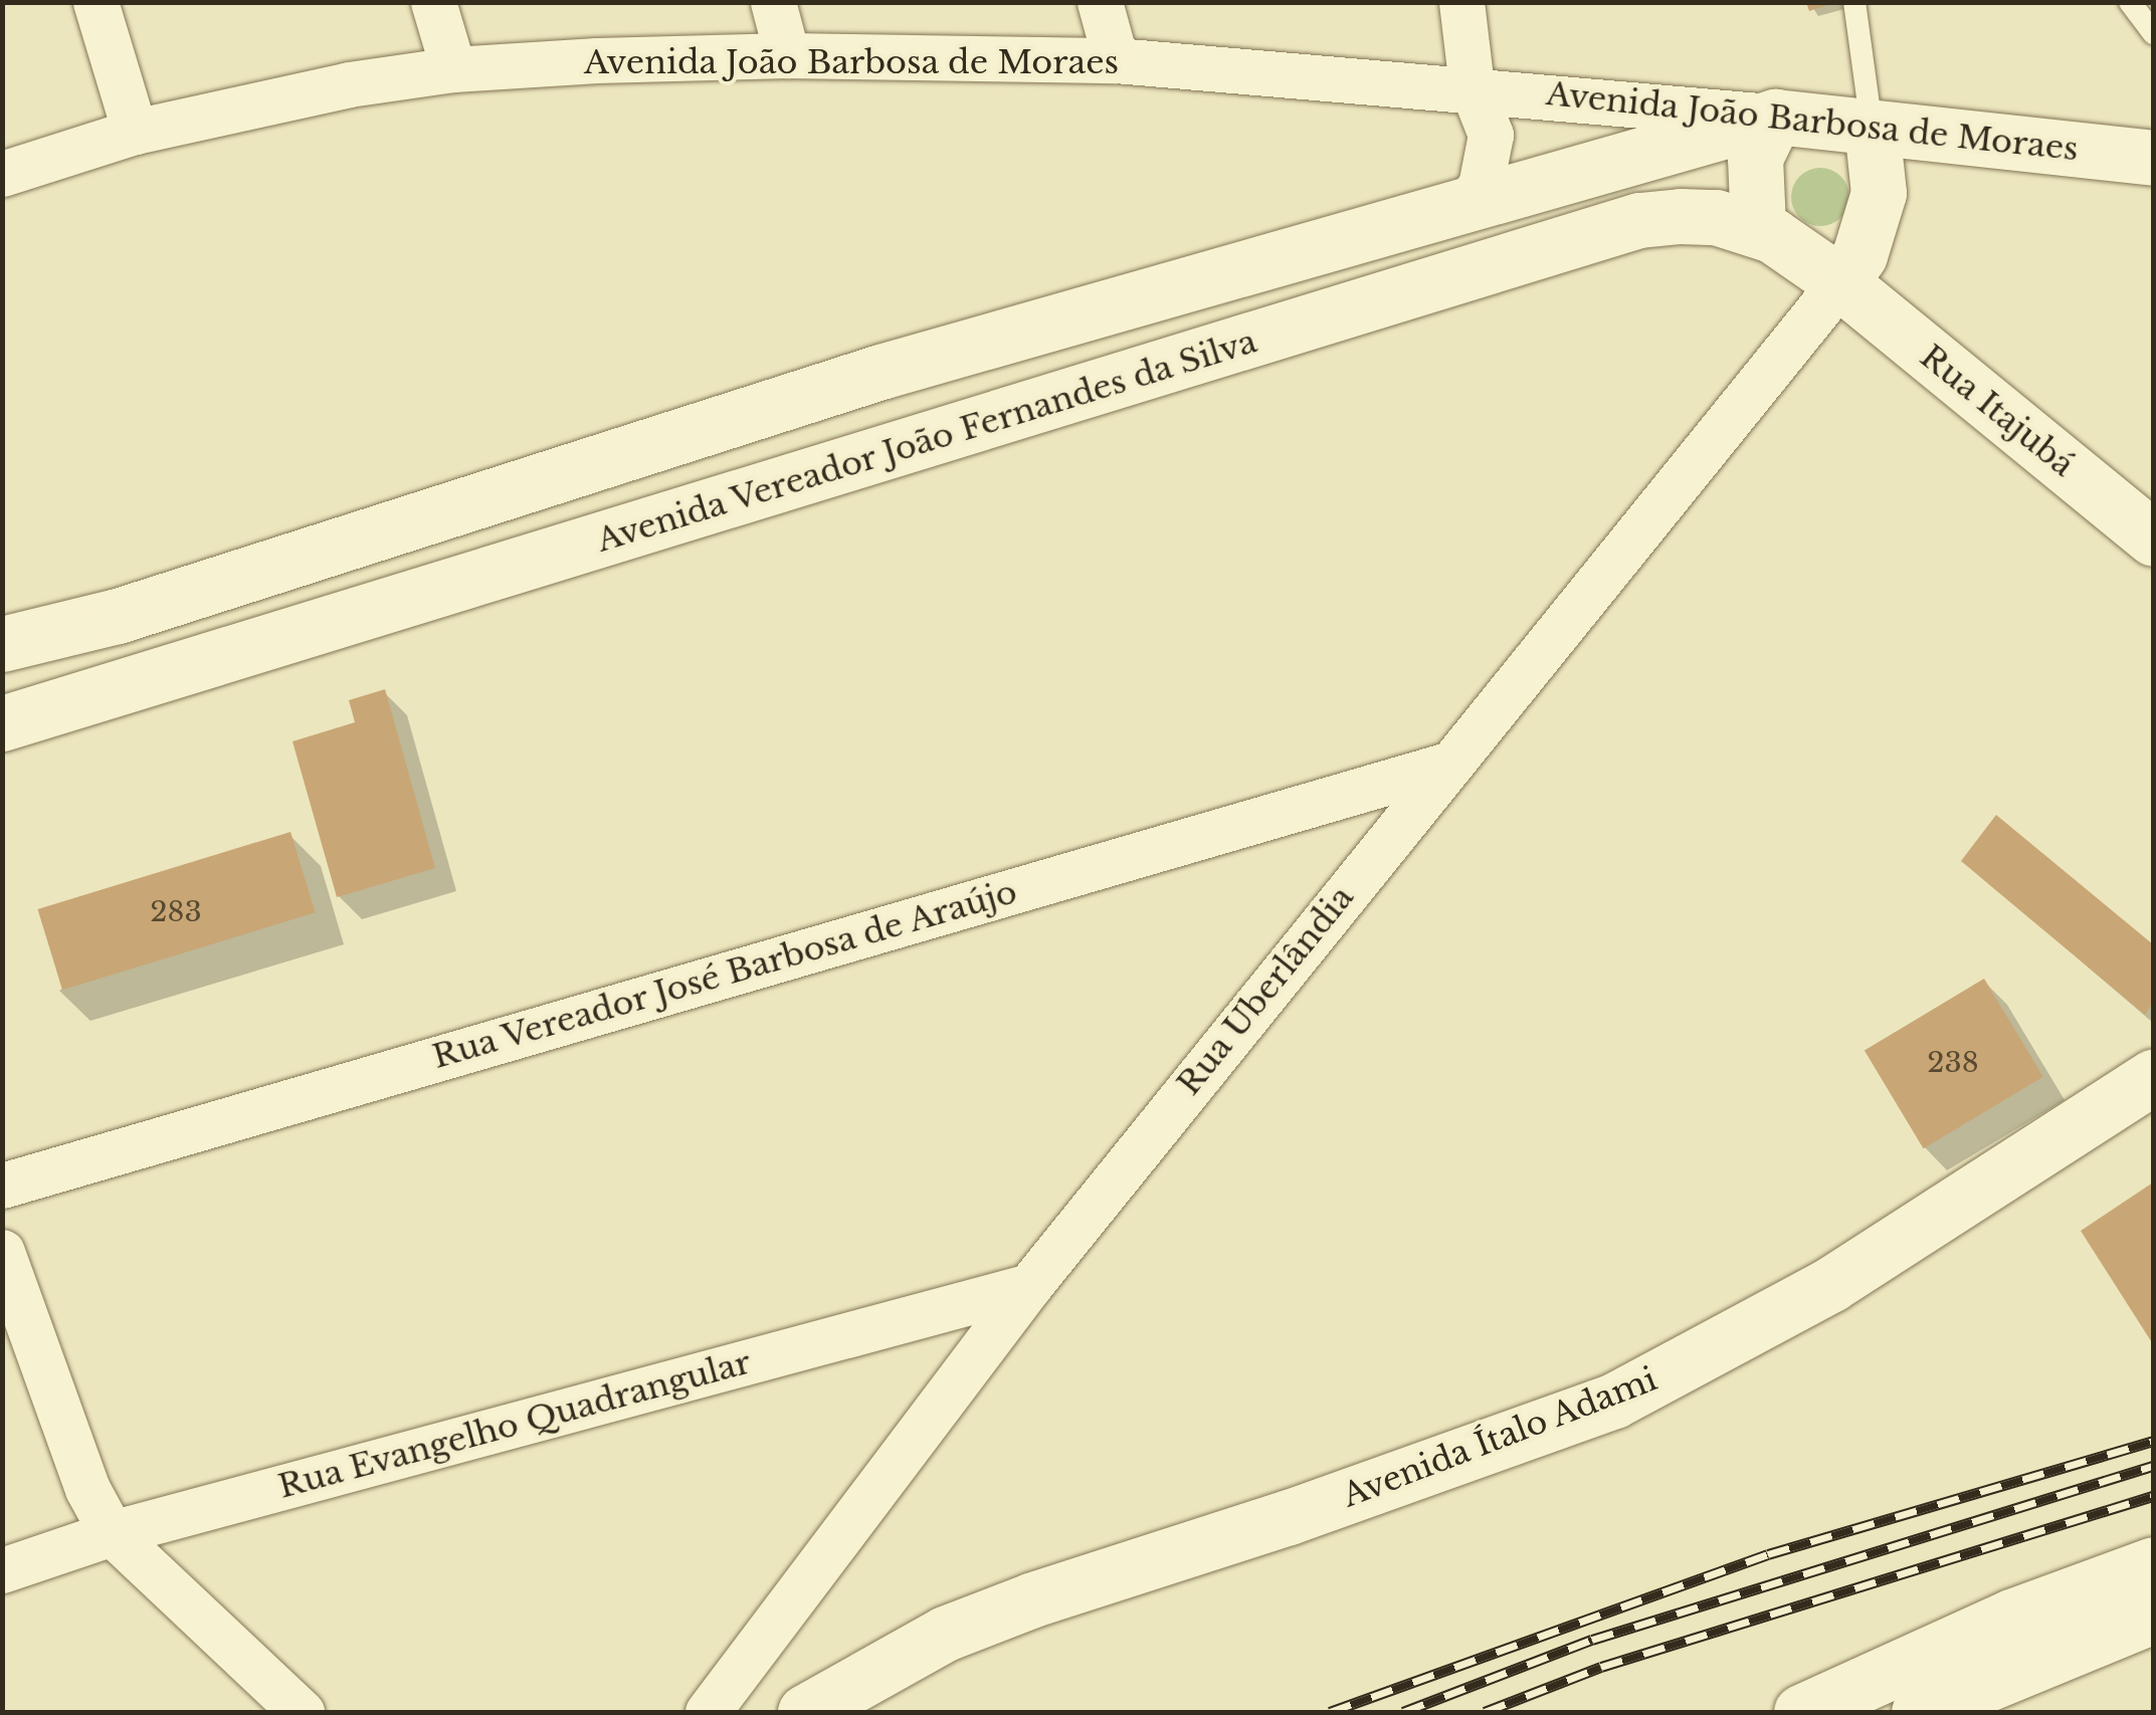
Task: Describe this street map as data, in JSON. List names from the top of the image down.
{
  "streets": {
    "main road": [
      "Avenida João Barbosa de Moraes",
      "Rua Itajubá",
      "Avenida Vereador João Fernandes da Silva",
      "Avenida Ítalo Adami"
    ],
    "street": ["Rua Vereador José Barbosa de Araújo", "Rua Uberlândia", "Rua Evangelho Quadrangular"]
  },
  "crossings": [
    ["Rua Itajubá", "Avenida Vereador João Fernandes da Silva"],
    ["Rua Itajubá", "Rua Uberlândia"],
    ["Avenida Vereador João Fernandes da Silva", "Rua Uberlândia"],
    ["Rua Vereador José Barbosa de Araújo", "Rua Uberlândia"],
    ["Rua Uberlândia", "Rua Evangelho Quadrangular"]
  ],
  "house_numbers": ["283", "238"]
}
